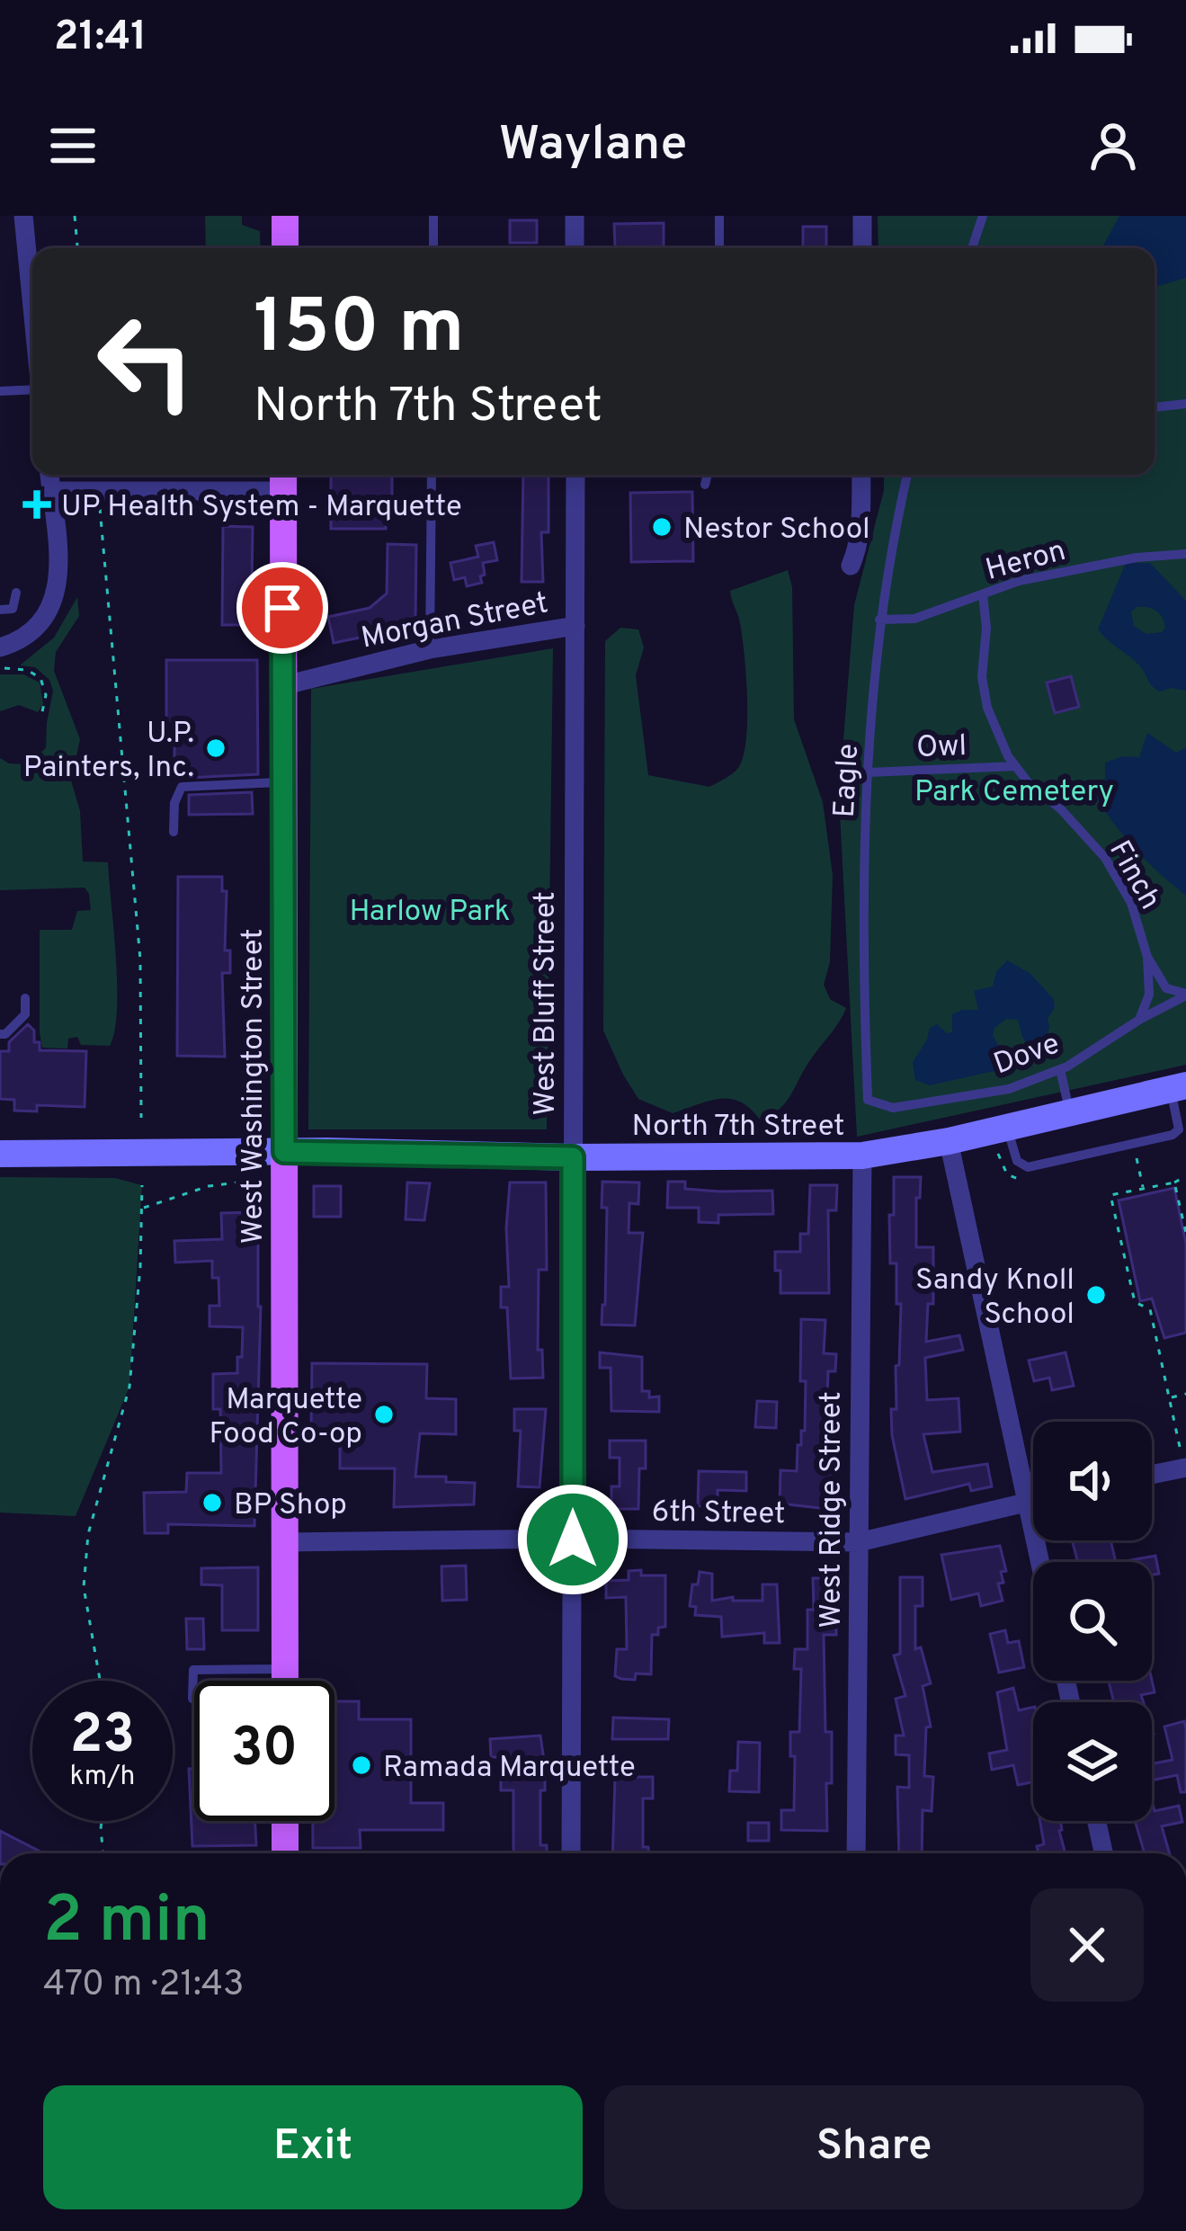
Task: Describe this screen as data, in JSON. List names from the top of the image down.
{
  "streets": {
    "main road": ["West Washington Street"],
    "street": [
      "Morgan Street",
      "West Bluff Street",
      "North 7th Street",
      "West Ridge Street",
      "6th Street"
    ],
    "lane": [
      "Heron",
      "Owl",
      "Eagle",
      "Finch",
      "Dove"
    ]
  },
  "crossings": [
    ["Heron", "Eagle"],
    ["Heron", "Finch"],
    ["Morgan Street", "West Bluff Street"],
    ["Morgan Street", "West Washington Street"],
    ["Owl", "Eagle"],
    ["Owl", "Finch"],
    ["Eagle", "Dove"],
    ["Finch", "Dove"],
    ["West Bluff Street", "North 7th Street"],
    ["West Bluff Street", "6th Street"],
    ["West Washington Street", "North 7th Street"],
    ["West Washington Street", "6th Street"],
    ["North 7th Street", "West Ridge Street"],
    ["West Ridge Street", "6th Street"]
  ],
  "parks": ["Park Cemetery", "Harlow Park"],
  "places": {
    "health": ["UP Health System - Marquette"],
    "other": [
      "Nestor School",
      "U.P. Painters, Inc.",
      "Sandy Knoll School",
      "Marquette Food Co-op",
      "BP Shop",
      "Ramada Marquette"
    ]
  },
  "page": {
    "status": "21:41",
    "header": "Waylane",
    "turn": ["150 m", "North 7th Street"],
    "speed": "23 km/h",
    "limit": "30",
    "heading": ["2 min", "470 m · 21:43"],
    "buttons": ["Exit", "Share"]
  }
}
